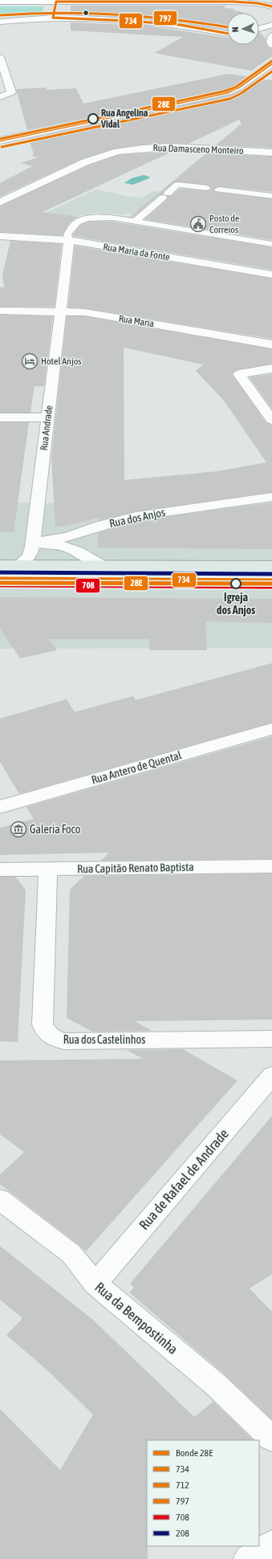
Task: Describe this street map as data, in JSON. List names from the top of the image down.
{
  "streets": {
    "street": [
      "Rua Damasceno Monteiro",
      "Rua Maria da Fonte",
      "Rua Maria",
      "Rua Andrade",
      "Rua dos Anjos",
      "Rua Antero de Quental",
      "Rua Capitão Renato Baptista",
      "Rua dos Castelinhos",
      "Rua de Rafael de Andrade",
      "Rua da Bempostinha"
    ]
  },
  "crossings": [
    ["Rua Maria da Fonte", "Rua Andrade"],
    ["Rua Maria", "Rua Andrade"],
    ["Rua Capitão Renato Baptista", "Rua dos Castelinhos"],
    ["Rua de Rafael de Andrade", "Rua da Bempostinha"]
  ],
  "places": {
    "other": ["Rua Angelina Vidal", "Igreja dos Anjos"],
    "public building": ["Posto de Correios"],
    "hotel": ["Hotel Anjos"],
    "museum": ["Galeria Foco"]
  },
  "lines": [
    "transit line 734",
    "transit line 797",
    "tram line 28E",
    "transit line 712",
    "transit line 208",
    "transit line 708"
  ],
  "legend": [
    "Bonde 28E",
    "734",
    "712",
    "797",
    "708",
    "208"
  ],
  "north": "left"
}
